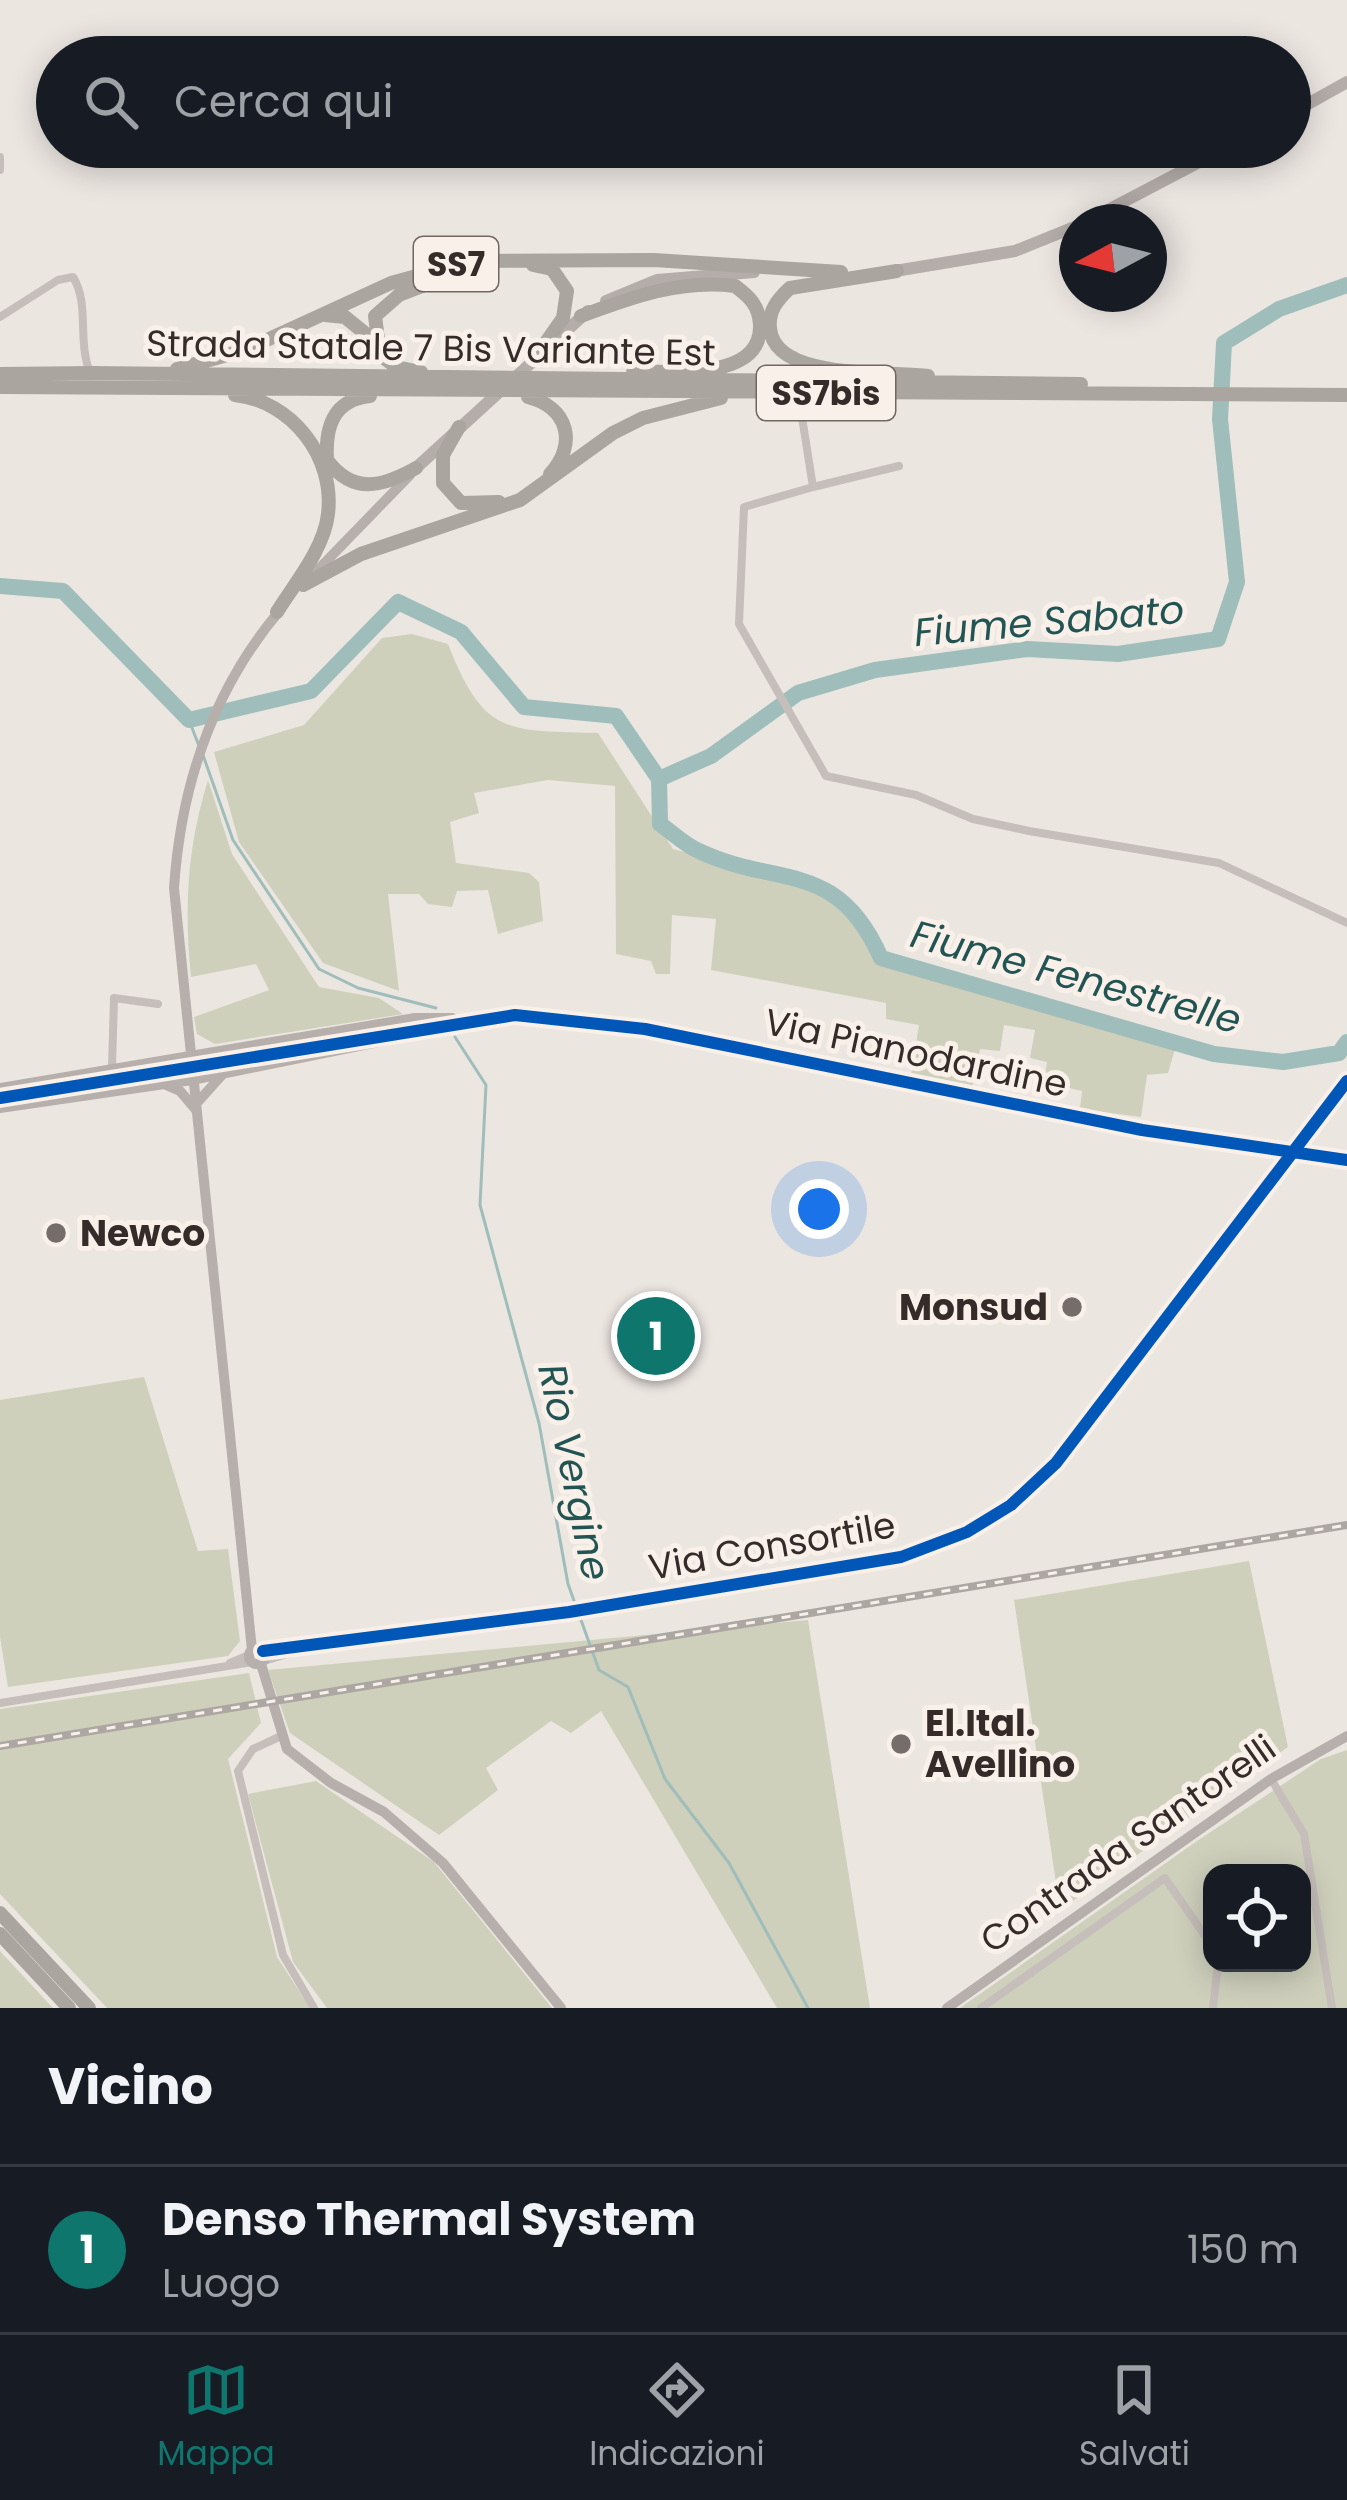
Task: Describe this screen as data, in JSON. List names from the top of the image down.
{
  "streets": {
    "highway": ["SS7", "Strada Statale 7 Bis Variante Est", "SS7bis"],
    "street": ["Via Pianodardine", "Via Consortile", "Contrada Santorelli"]
  },
  "crossings": [
    ["SS7", "Strada Statale 7 Bis Variante Est"],
    ["Via Pianodardine", "Via Consortile"]
  ],
  "water": ["Fiume Sabato", "Fiume Fenestrelle", "Rio Vergine"],
  "places": ["Newco", "Monsud", "El.Ital. Avellino"],
  "north": "left",
  "page": {
    "search": "Cerca qui",
    "pins": "1",
    "heading": "Vicino",
    "list": [
      {
        "mark": "1",
        "name": "Denso Thermal System",
        "note": "Luogo",
        "value": "150 m"
      }
    ],
    "nav": ["Mappa", "Indicazioni", "Salvati"]
  }
}
